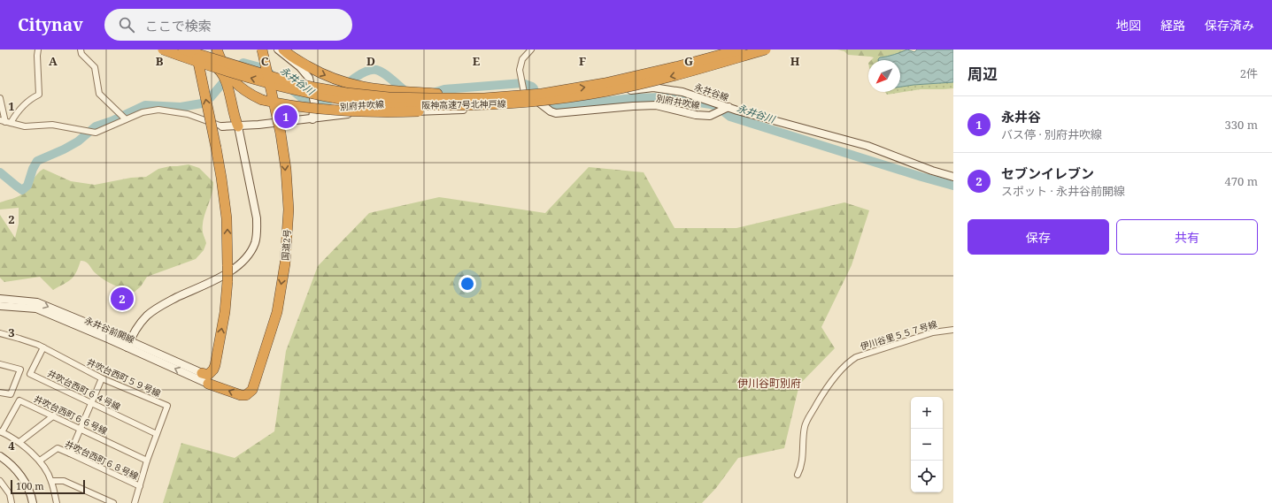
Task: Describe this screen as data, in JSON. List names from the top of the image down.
{
  "streets": {
    "highway": ["阪神高速7号北神戸線", "国道2号"],
    "street": [
      "永井谷線",
      "別府井吹線",
      "永井谷前開線",
      "伊川谷里５５７号線",
      "井吹台西町５９号線",
      "井吹台西町６４号線",
      "井吹台西町６６号線",
      "井吹台西町６８号線"
    ]
  },
  "crossings": [
    ["永井谷線", "別府井吹線"],
    ["国道2号", "永井谷前開線"],
    ["井吹台西町５９号線", "井吹台西町６４号線"],
    ["井吹台西町５９号線", "井吹台西町６６号線"],
    ["井吹台西町５９号線", "井吹台西町６８号線"]
  ],
  "districts": ["伊川谷町別府"],
  "water": ["永井谷川"],
  "scale_bar": "100 m",
  "north": "bottom left",
  "page": {
    "header": "Citynav",
    "search": "ここで検索",
    "nav": ["地図", "経路", "保存済み"],
    "heading": ["周辺", "2件"],
    "list": [
      {
        "mark": "1",
        "name": "永井谷",
        "note": "バス停 · 別府井吹線",
        "value": "330 m"
      },
      {
        "mark": "2",
        "name": "セブンイレブン",
        "note": "スポット · 永井谷前開線",
        "value": "470 m"
      }
    ],
    "pins": ["1", "2"],
    "buttons": ["保存", "共有"],
    "map_buttons": ["+", "−"],
    "scale": "100 m"
  },
  "grid": {
    "columns": [
      "A",
      "B",
      "C",
      "D",
      "E",
      "F",
      "G",
      "H"
    ],
    "rows": [
      "1",
      "2",
      "3",
      "4"
    ]
  }
}
